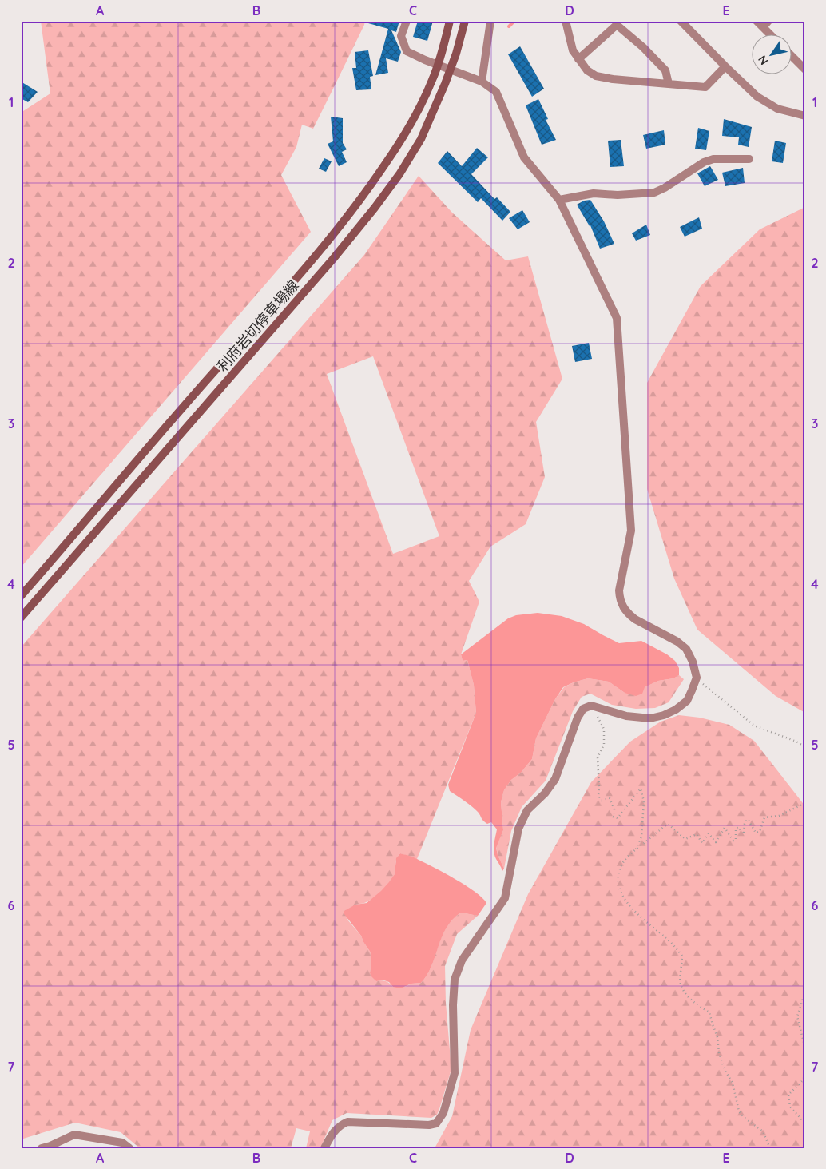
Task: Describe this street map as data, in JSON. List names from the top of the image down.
{
  "streets": {
    "main road": ["利府岩切停車場線"]
  },
  "north": "bottom left",
  "grid": {
    "columns": [
      "A",
      "B",
      "C",
      "D",
      "E"
    ],
    "rows": [
      "1",
      "2",
      "3",
      "4",
      "5",
      "6",
      "7"
    ]
  }
}
